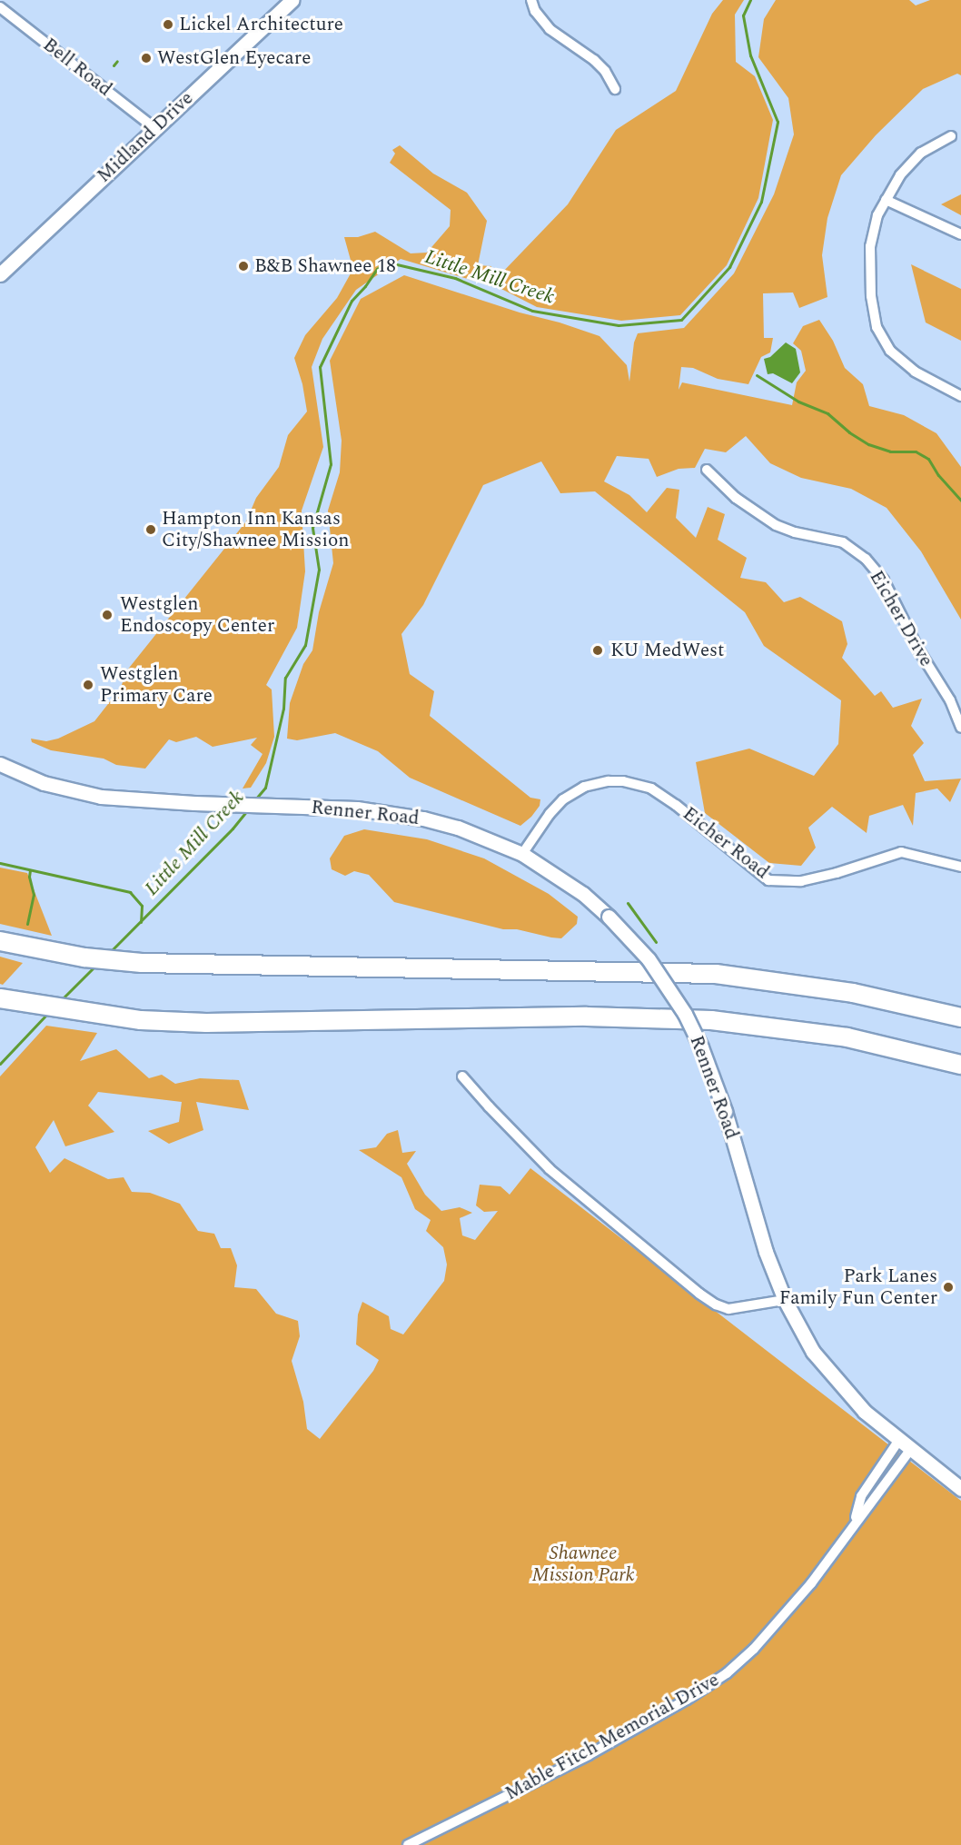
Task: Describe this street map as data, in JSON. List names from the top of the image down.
{
  "streets": {
    "main road": ["Midland Drive", "Renner Road"],
    "street": [
      "Bell Road",
      "Eicher Drive",
      "Eicher Road",
      "Mable Fitch Memorial Drive"
    ]
  },
  "crossings": [
    ["Bell Road", "Midland Drive"],
    ["Renner Road", "Eicher Road"],
    ["Renner Road", "Mable Fitch Memorial Drive"]
  ],
  "water": ["Little Mill Creek"],
  "parks": ["Shawnee Mission Park"],
  "places": [
    "Lickel Architecture",
    "WestGlen Eyecare",
    "B&B Shawnee 18",
    "Hampton Inn Kansas City/Shawnee Mission",
    "Westglen Endoscopy Center",
    "KU MedWest",
    "Westglen Primary Care",
    "Park Lanes Family Fun Center"
  ]
}
